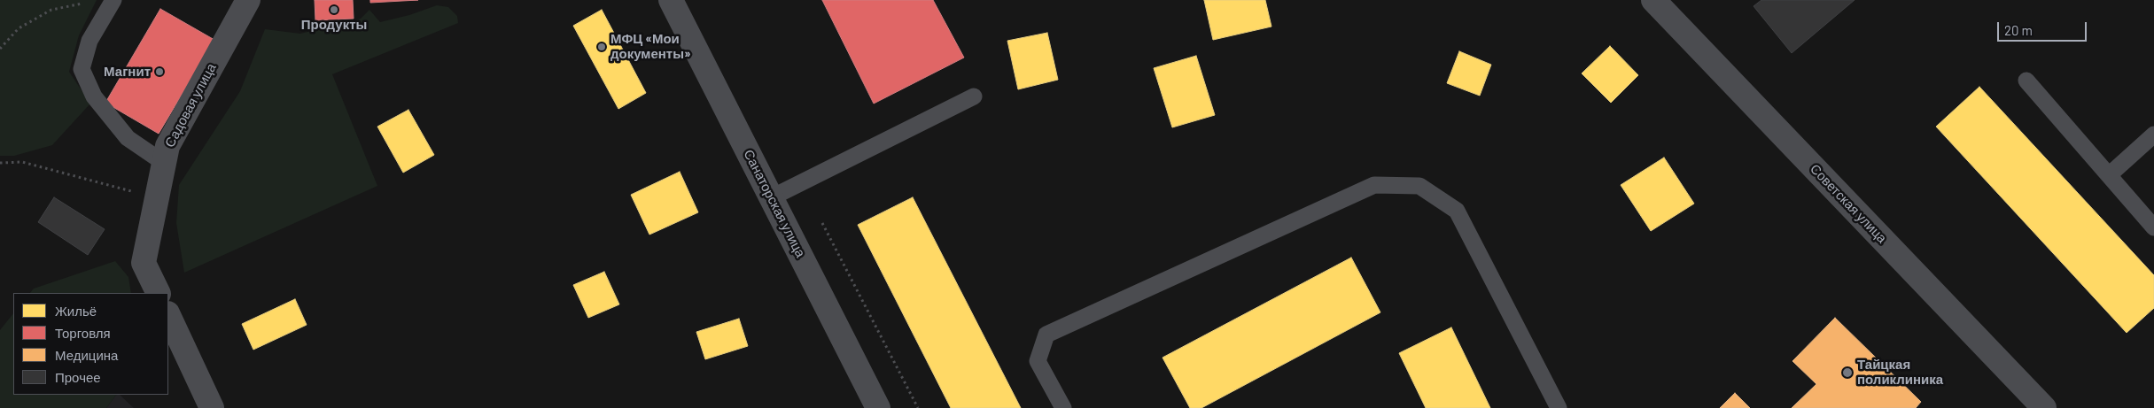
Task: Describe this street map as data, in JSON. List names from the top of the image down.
{
  "streets": {
    "street": ["Садовая улица", "Санаторская улица", "Советская улица"]
  },
  "places": [
    "Продукты",
    "МФЦ «Мои документы»",
    "Магнит",
    "Тайцкая поликлиника"
  ],
  "legend": [
    "Жильё",
    "Торговля",
    "Медицина",
    "Прочее"
  ],
  "scale_bar": "20 m"
}
